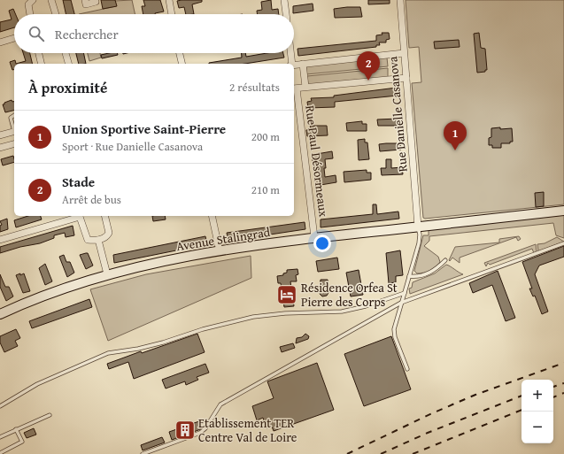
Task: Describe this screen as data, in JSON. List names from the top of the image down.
{
  "streets": {
    "street": ["Rue Danielle Casanova", "Rue Paul Désormeaux", "Avenue Stalingrad"]
  },
  "crossings": [
    ["Rue Danielle Casanova", "Avenue Stalingrad"],
    ["Rue Paul Désormeaux", "Avenue Stalingrad"]
  ],
  "places": {
    "hotel": ["Résidence Orfea St Pierre des Corps"],
    "building": ["Etablissement TER Centre Val de Loire"]
  },
  "page": {
    "search": "Rechercher",
    "pins": ["2", "1"],
    "heading": ["À proximité", "2 résultats"],
    "list": [
      {
        "mark": "1",
        "name": "Union Sportive Saint-Pierre",
        "note": "Sport · Rue Danielle Casanova",
        "value": "200 m"
      },
      {
        "mark": "2",
        "name": "Stade",
        "note": "Arrêt de bus",
        "value": "210 m"
      }
    ],
    "map_buttons": ["+", "−"]
  }
}
